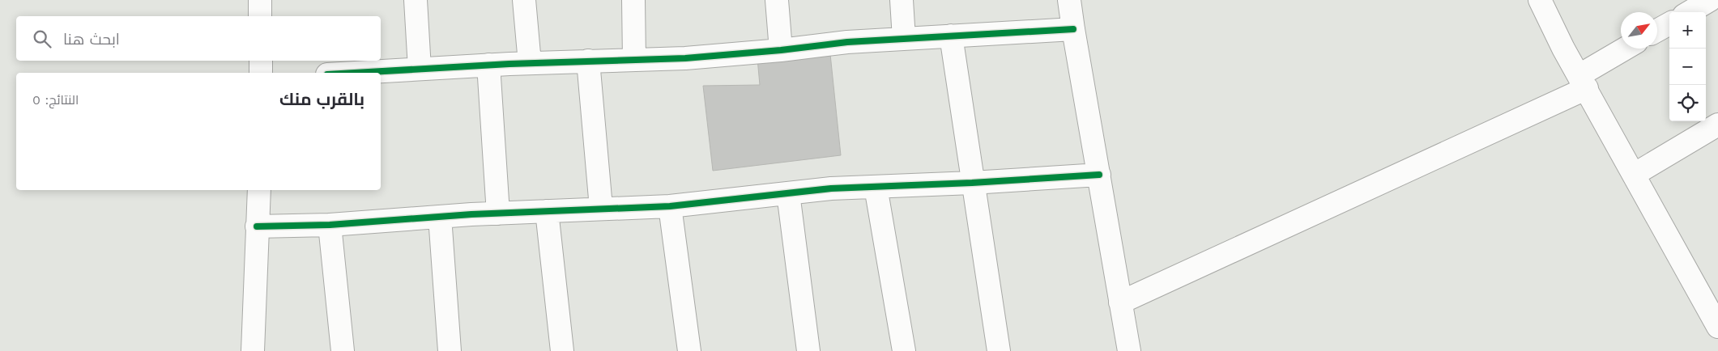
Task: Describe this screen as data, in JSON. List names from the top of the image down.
{
  "north": "top right",
  "page": {
    "map_buttons": ["+", "−"],
    "search": "ابحث هنا",
    "heading": ["بالقرب منك", "النتائج: 0"]
  }
}
